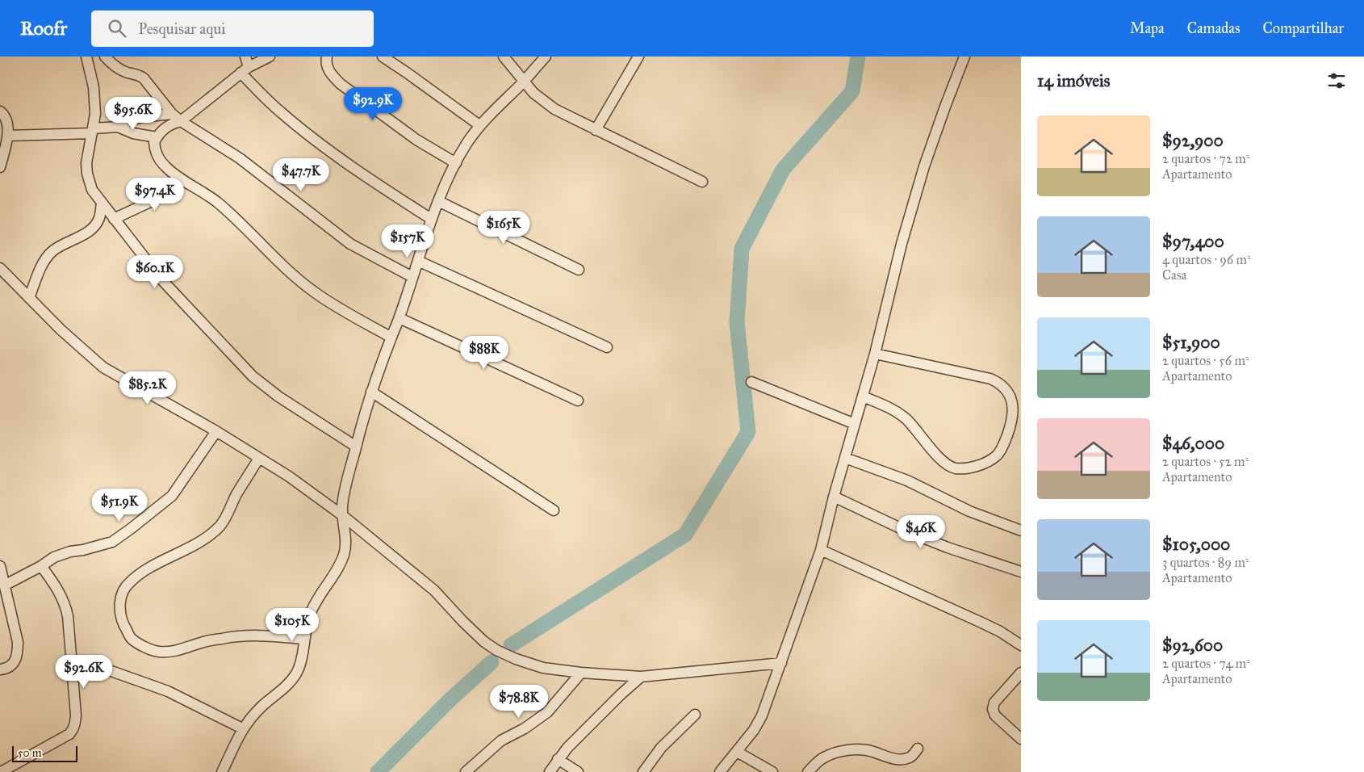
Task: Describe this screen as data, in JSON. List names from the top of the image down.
{
  "scale_bar": "50 m",
  "page": {
    "header": "Roofr",
    "search": "Pesquisar aqui",
    "nav": ["Mapa", "Camadas", "Compartilhar"],
    "heading": "14 imóveis",
    "price": [
      "$92.9K",
      "$95.6K",
      "$47.7K",
      "$97.4K",
      "$165K",
      "$157K",
      "$60.1K",
      "$88K",
      "$85.2K",
      "$51.9K",
      "$46K",
      "$105K",
      "$92.6K",
      "$78.8K"
    ],
    "list": [
      {
        "name": "$92,900",
        "note": "2 quartos · 72 m² · Apartamento"
      },
      {
        "name": "$97,400",
        "note": "4 quartos · 96 m² · Casa"
      },
      {
        "name": "$51,900",
        "note": "2 quartos · 56 m² · Apartamento"
      },
      {
        "name": "$46,000",
        "note": "2 quartos · 52 m² · Apartamento"
      },
      {
        "name": "$105,000",
        "note": "3 quartos · 89 m² · Apartamento"
      },
      {
        "name": "$92,600",
        "note": "2 quartos · 74 m² · Apartamento"
      }
    ],
    "scale": "50 m"
  }
}
